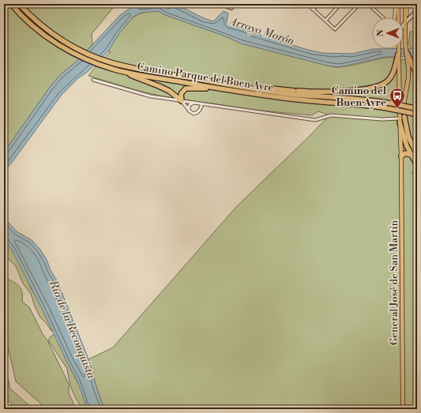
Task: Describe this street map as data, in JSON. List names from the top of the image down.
{
  "streets": {
    "highway": ["Camino Parque del Buen Ayre"],
    "main road": ["General José de San Martín"]
  },
  "water": ["Arroyo Morón", "Río de la Reconquista"],
  "places": {
    "bus stop": ["Camino del Buen Ayre"]
  },
  "north": "left"
}
